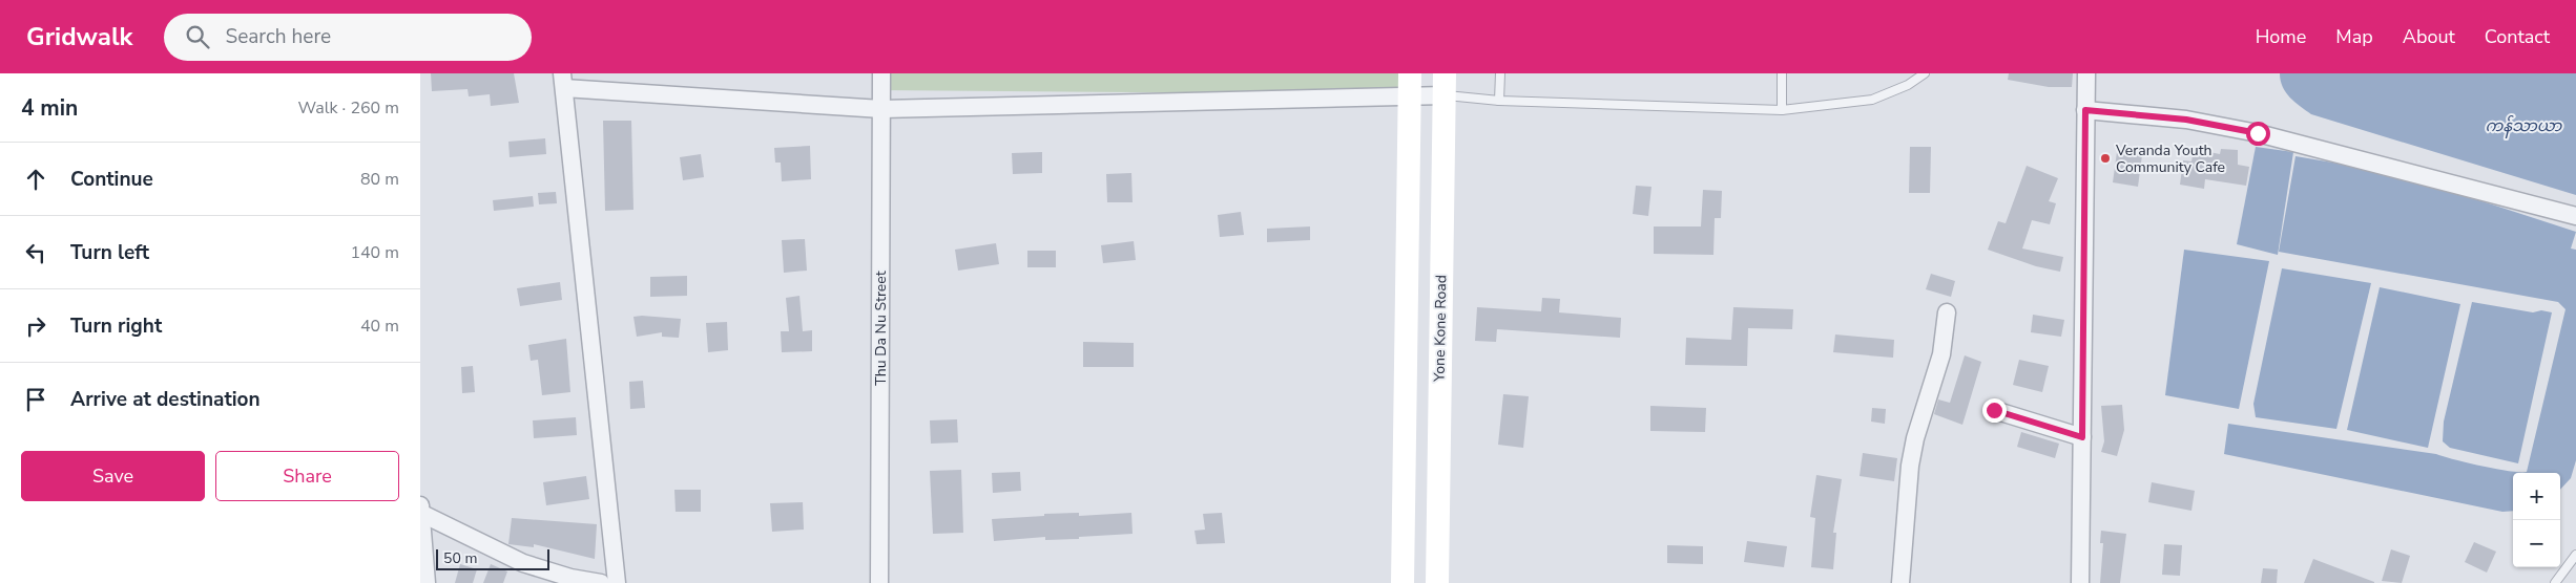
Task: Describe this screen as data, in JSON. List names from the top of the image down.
{
  "streets": {
    "street": ["Thu Da Nu Street", "Yone Kone Road"]
  },
  "water": ["ကန်သာယာ"],
  "places": ["Veranda Youth Community Cafe"],
  "scale_bar": "50 m",
  "page": {
    "header": "Gridwalk",
    "search": "Search here",
    "nav": [
      "Home",
      "Map",
      "About",
      "Contact"
    ],
    "heading": ["4 min", "Walk · 260 m"],
    "list": [
      ["Continue", "80 m"],
      ["Turn left", "140 m"],
      ["Turn right", "40 m"],
      "Arrive at destination"
    ],
    "buttons": ["Save", "Share"],
    "map_buttons": ["+", "−"],
    "scale": "50 m"
  }
}
